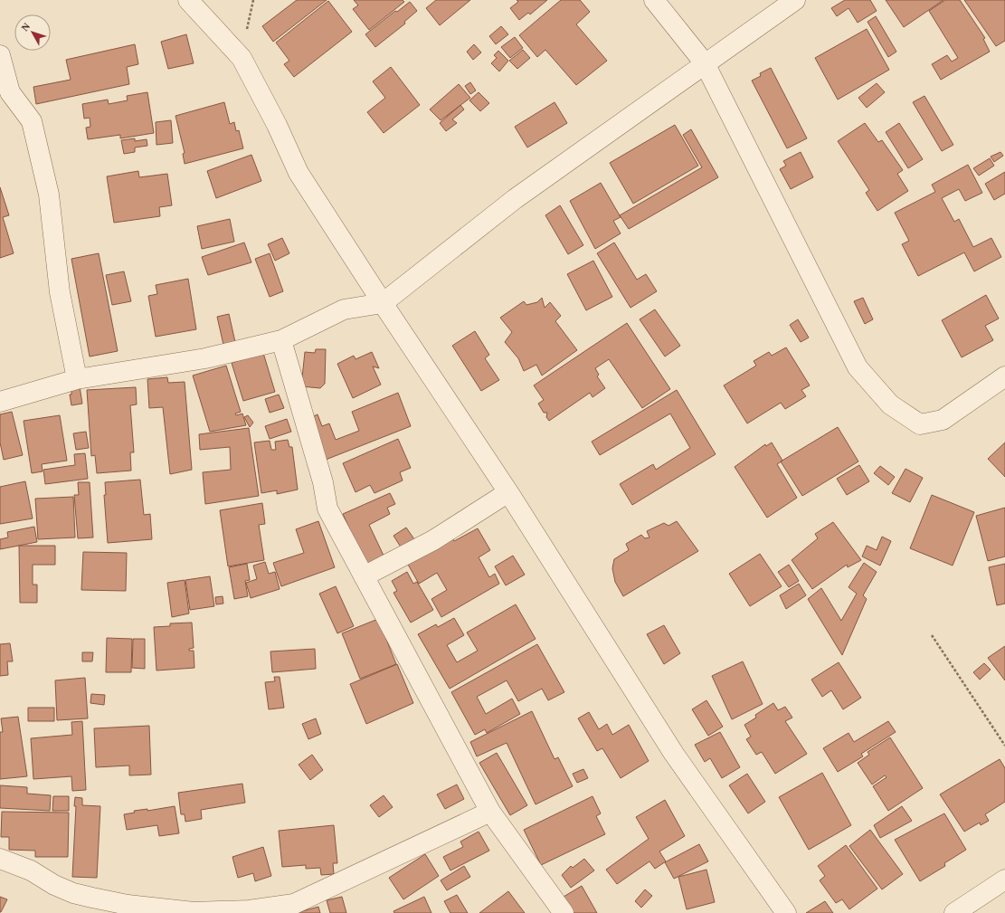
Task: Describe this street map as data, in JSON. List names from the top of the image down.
{
  "north": "top left"
}
